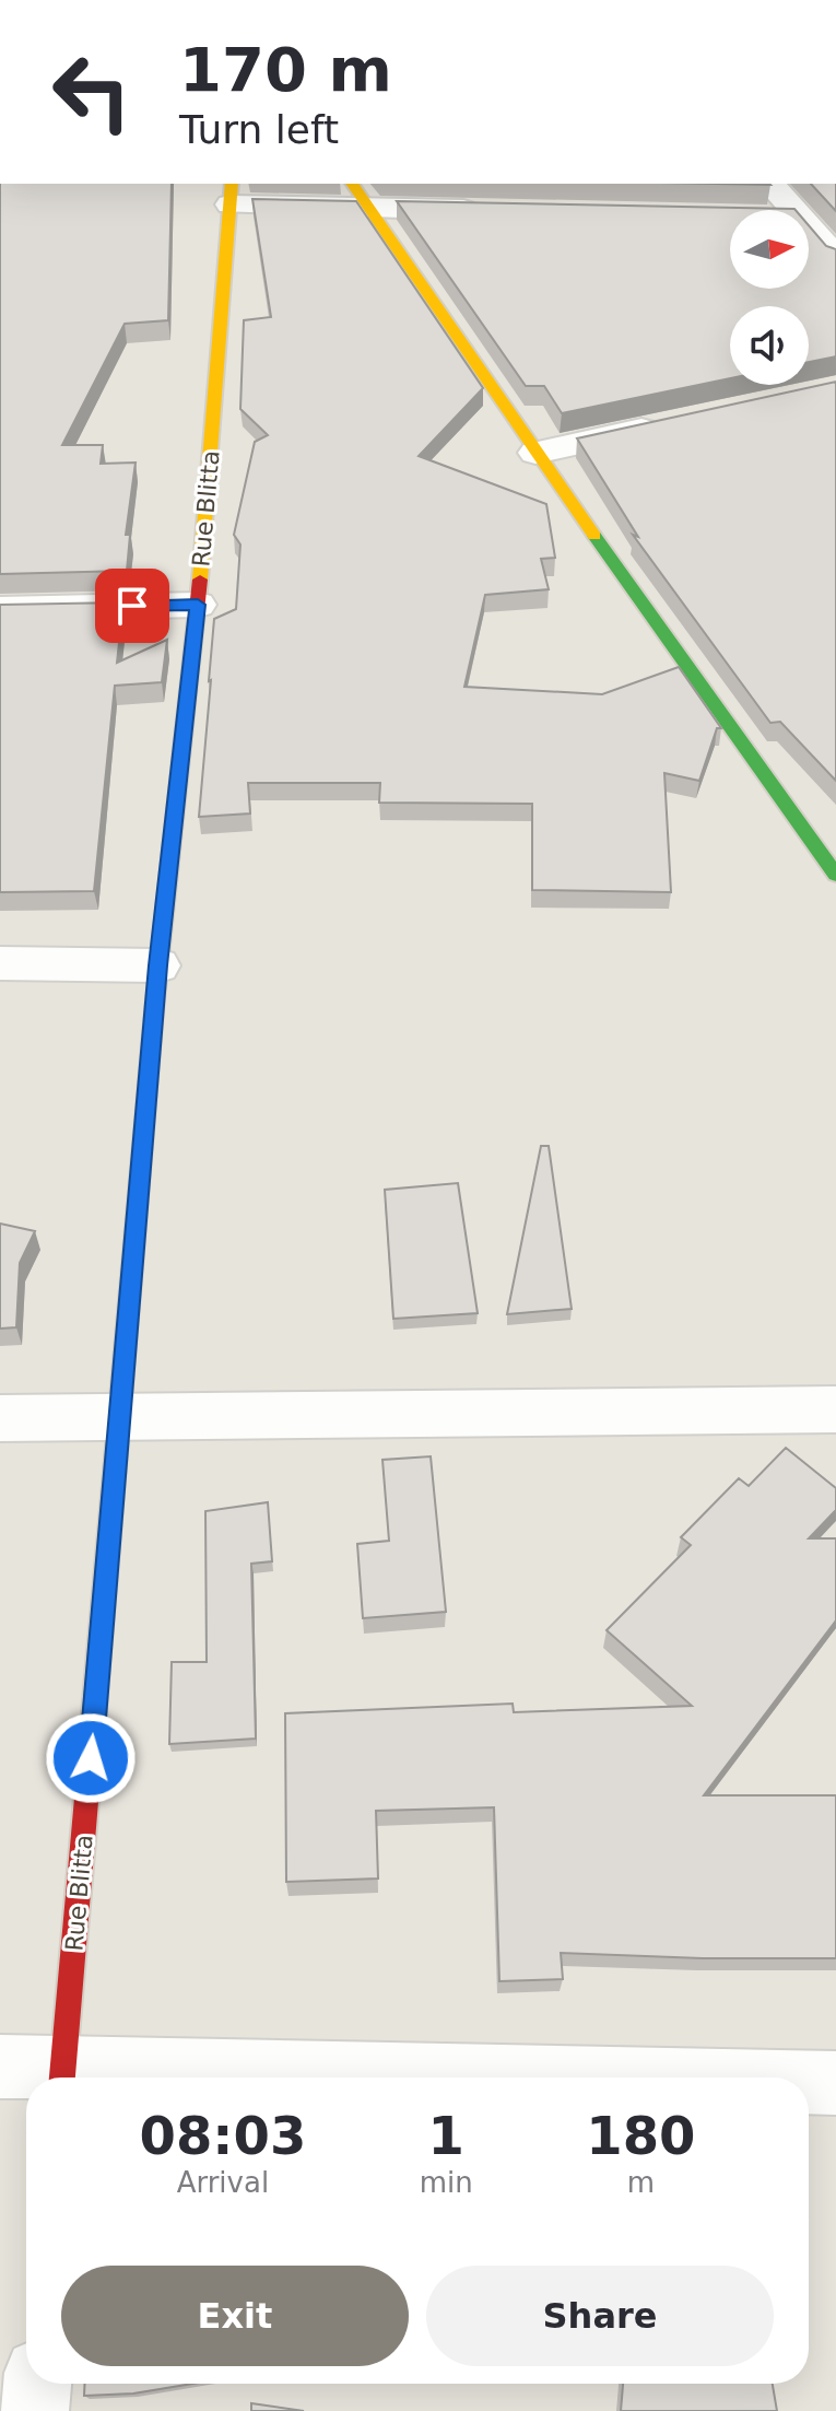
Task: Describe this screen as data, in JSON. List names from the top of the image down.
{
  "streets": {
    "street": ["Rue Blitta"]
  },
  "north": "right",
  "page": {
    "turn": ["170 m", "Turn left"],
    "eta": [
      "08:03",
      "Arrival",
      "1",
      "min",
      "180",
      "m"
    ],
    "buttons": ["Exit", "Share"]
  }
}
